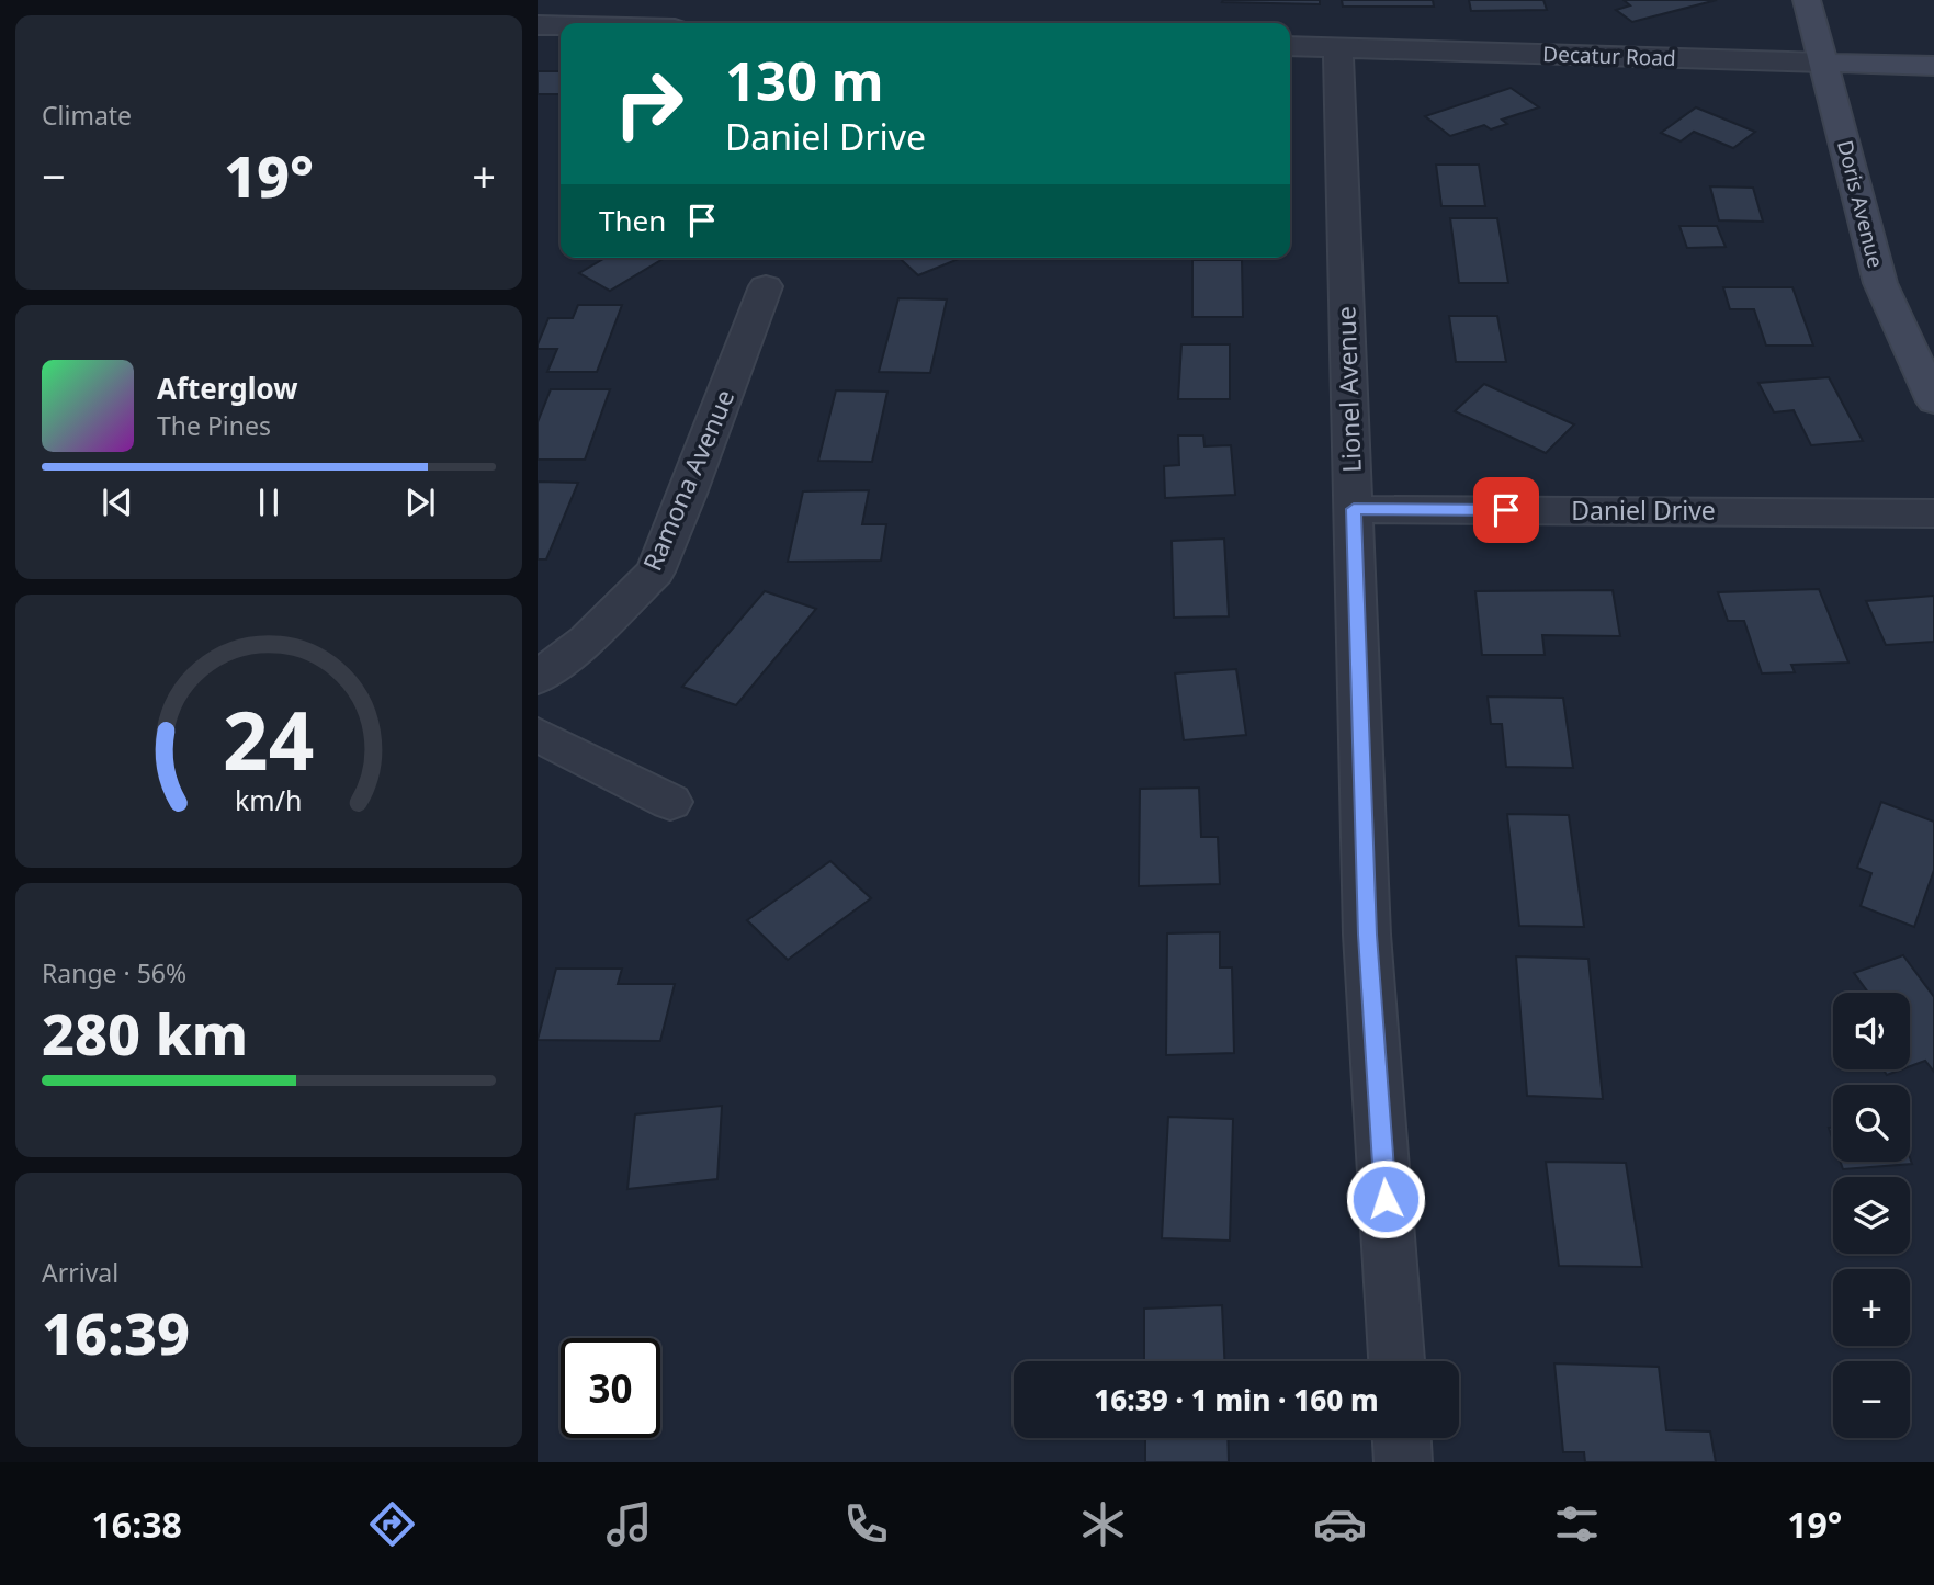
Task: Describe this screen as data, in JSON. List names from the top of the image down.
{
  "streets": {
    "street": [
      "Decatur Road",
      "Doris Avenue",
      "Lionel Avenue",
      "Ramona Avenue",
      "Daniel Drive"
    ]
  },
  "crossings": [
    ["Decatur Road", "Doris Avenue"],
    ["Decatur Road", "Lionel Avenue"],
    ["Lionel Avenue", "Daniel Drive"]
  ],
  "page": {
    "tile": [
      "Climate",
      ["Range · 56%", "280 km"],
      ["Arrival", "16:39"]
    ],
    "turn": ["130 m", "Daniel Drive"],
    "heat": ["−", "19°", "+"],
    "then": "Then",
    "song": ["Afterglow", "The Pines"],
    "map_buttons": ["+", "−"],
    "limit": "30",
    "trip": "16:39 · 1 min · 160 m",
    "tabs": ["16:38", "19°"],
    "gauge": ["24", "km/h"]
  }
}
